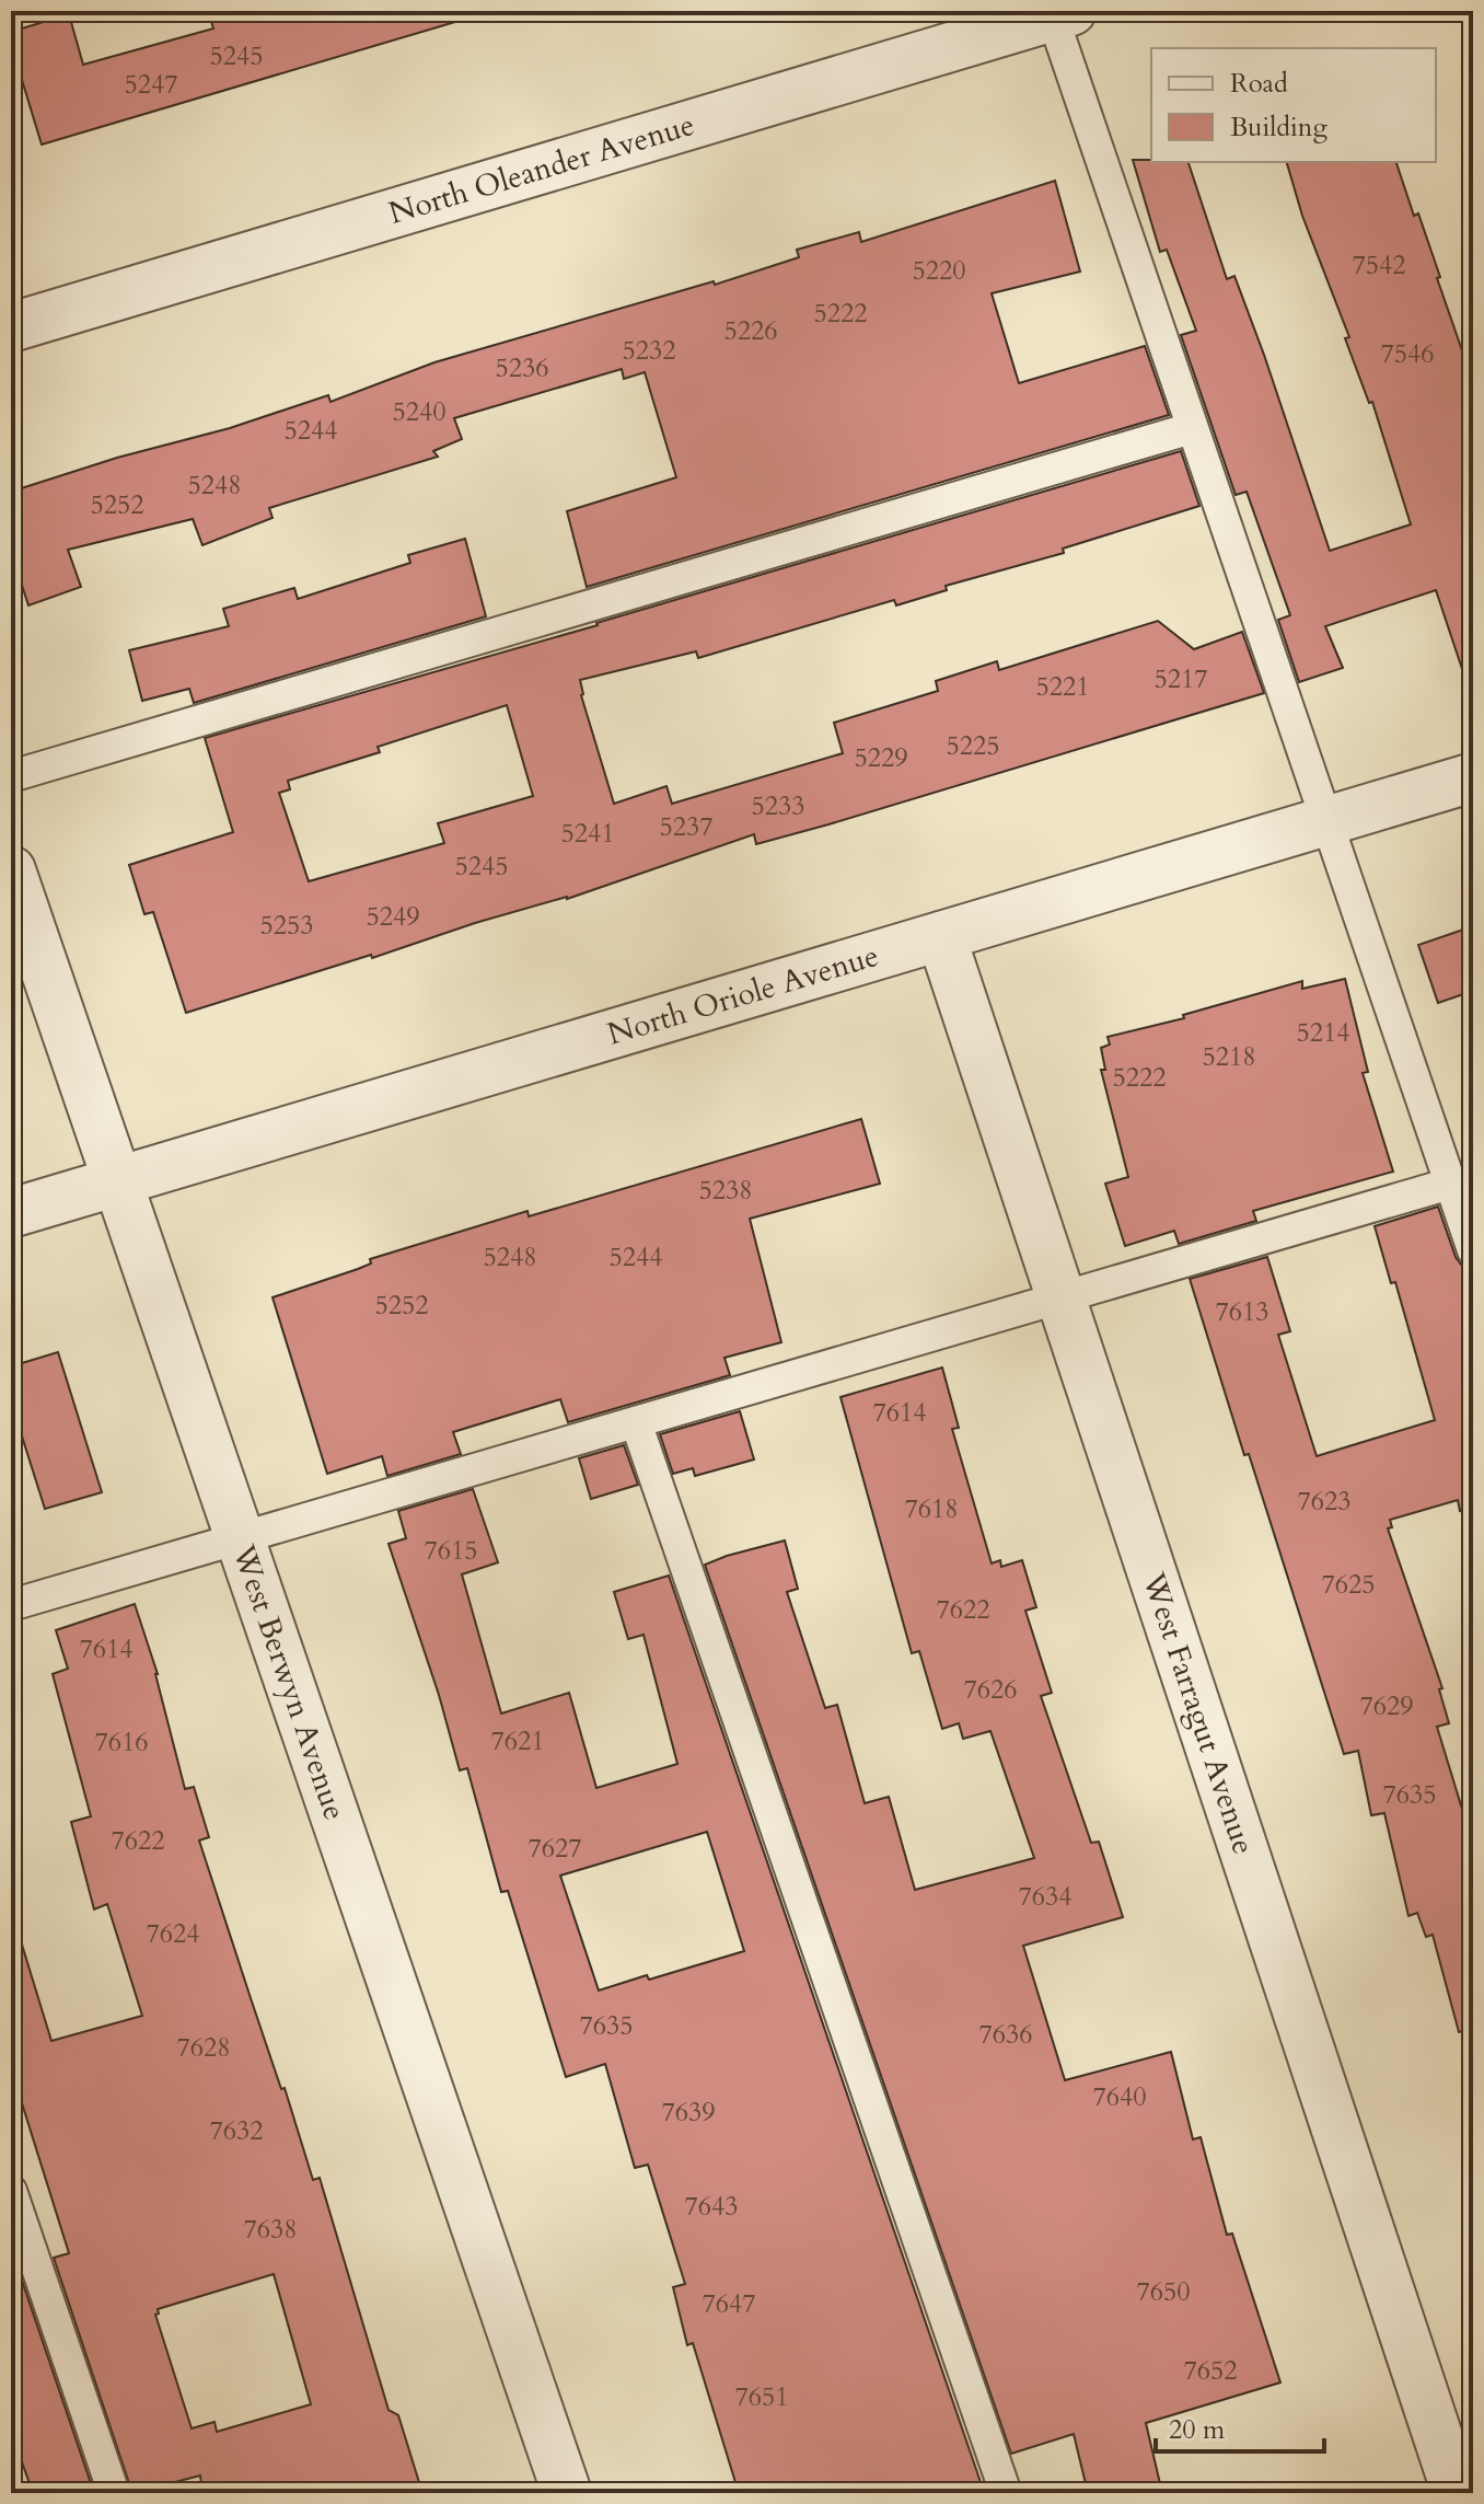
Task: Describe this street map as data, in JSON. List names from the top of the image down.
{
  "streets": {
    "street": [
      "North Oleander Avenue",
      "North Oriole Avenue",
      "West Berwyn Avenue",
      "West Farragut Avenue"
    ]
  },
  "crossings": [
    ["North Oriole Avenue", "West Berwyn Avenue"],
    ["North Oriole Avenue", "West Farragut Avenue"]
  ],
  "house_numbers": [
    "5245",
    "5247",
    "7542",
    "5220",
    "5222",
    "5226",
    "5232",
    "7546",
    "5236",
    "5240",
    "5244",
    "5248",
    "5252",
    "5217",
    "5221",
    "5225",
    "5229",
    "5233",
    "5237",
    "5241",
    "5245",
    "5249",
    "5253",
    "5214",
    "5218",
    "5222",
    "5238",
    "5248",
    "5244",
    "5252",
    "7613",
    "7614",
    "7623",
    "7618",
    "7615",
    "7625",
    "7622",
    "7614",
    "7626",
    "7629",
    "7621",
    "7616",
    "7635",
    "7622",
    "7627",
    "7634",
    "7624",
    "7635",
    "7636",
    "7628",
    "7640",
    "7639",
    "7632",
    "7643",
    "7638",
    "7650",
    "7647",
    "7652",
    "7651"
  ],
  "legend": ["Road", "Building"],
  "scale_bar": "20 m"
}
